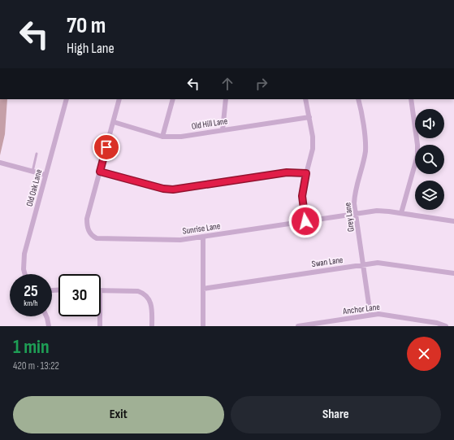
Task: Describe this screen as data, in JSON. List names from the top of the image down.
{
  "streets": {
    "street": [
      "Old Hill Lane",
      "Old Oak Lane",
      "Grey Lane",
      "Sunrise Lane",
      "Swan Lane",
      "Anchor Lane"
    ]
  },
  "crossings": [
    ["Old Hill Lane", "Sunrise Lane"],
    ["Grey Lane", "Sunrise Lane"],
    ["Grey Lane", "Swan Lane"],
    ["Grey Lane", "Anchor Lane"]
  ],
  "page": {
    "turn": ["70 m", "High Lane"],
    "speed": "25 km/h",
    "limit": "30",
    "heading": ["1 min", "420 m · 13:22"],
    "buttons": ["Exit", "Share"]
  }
}
